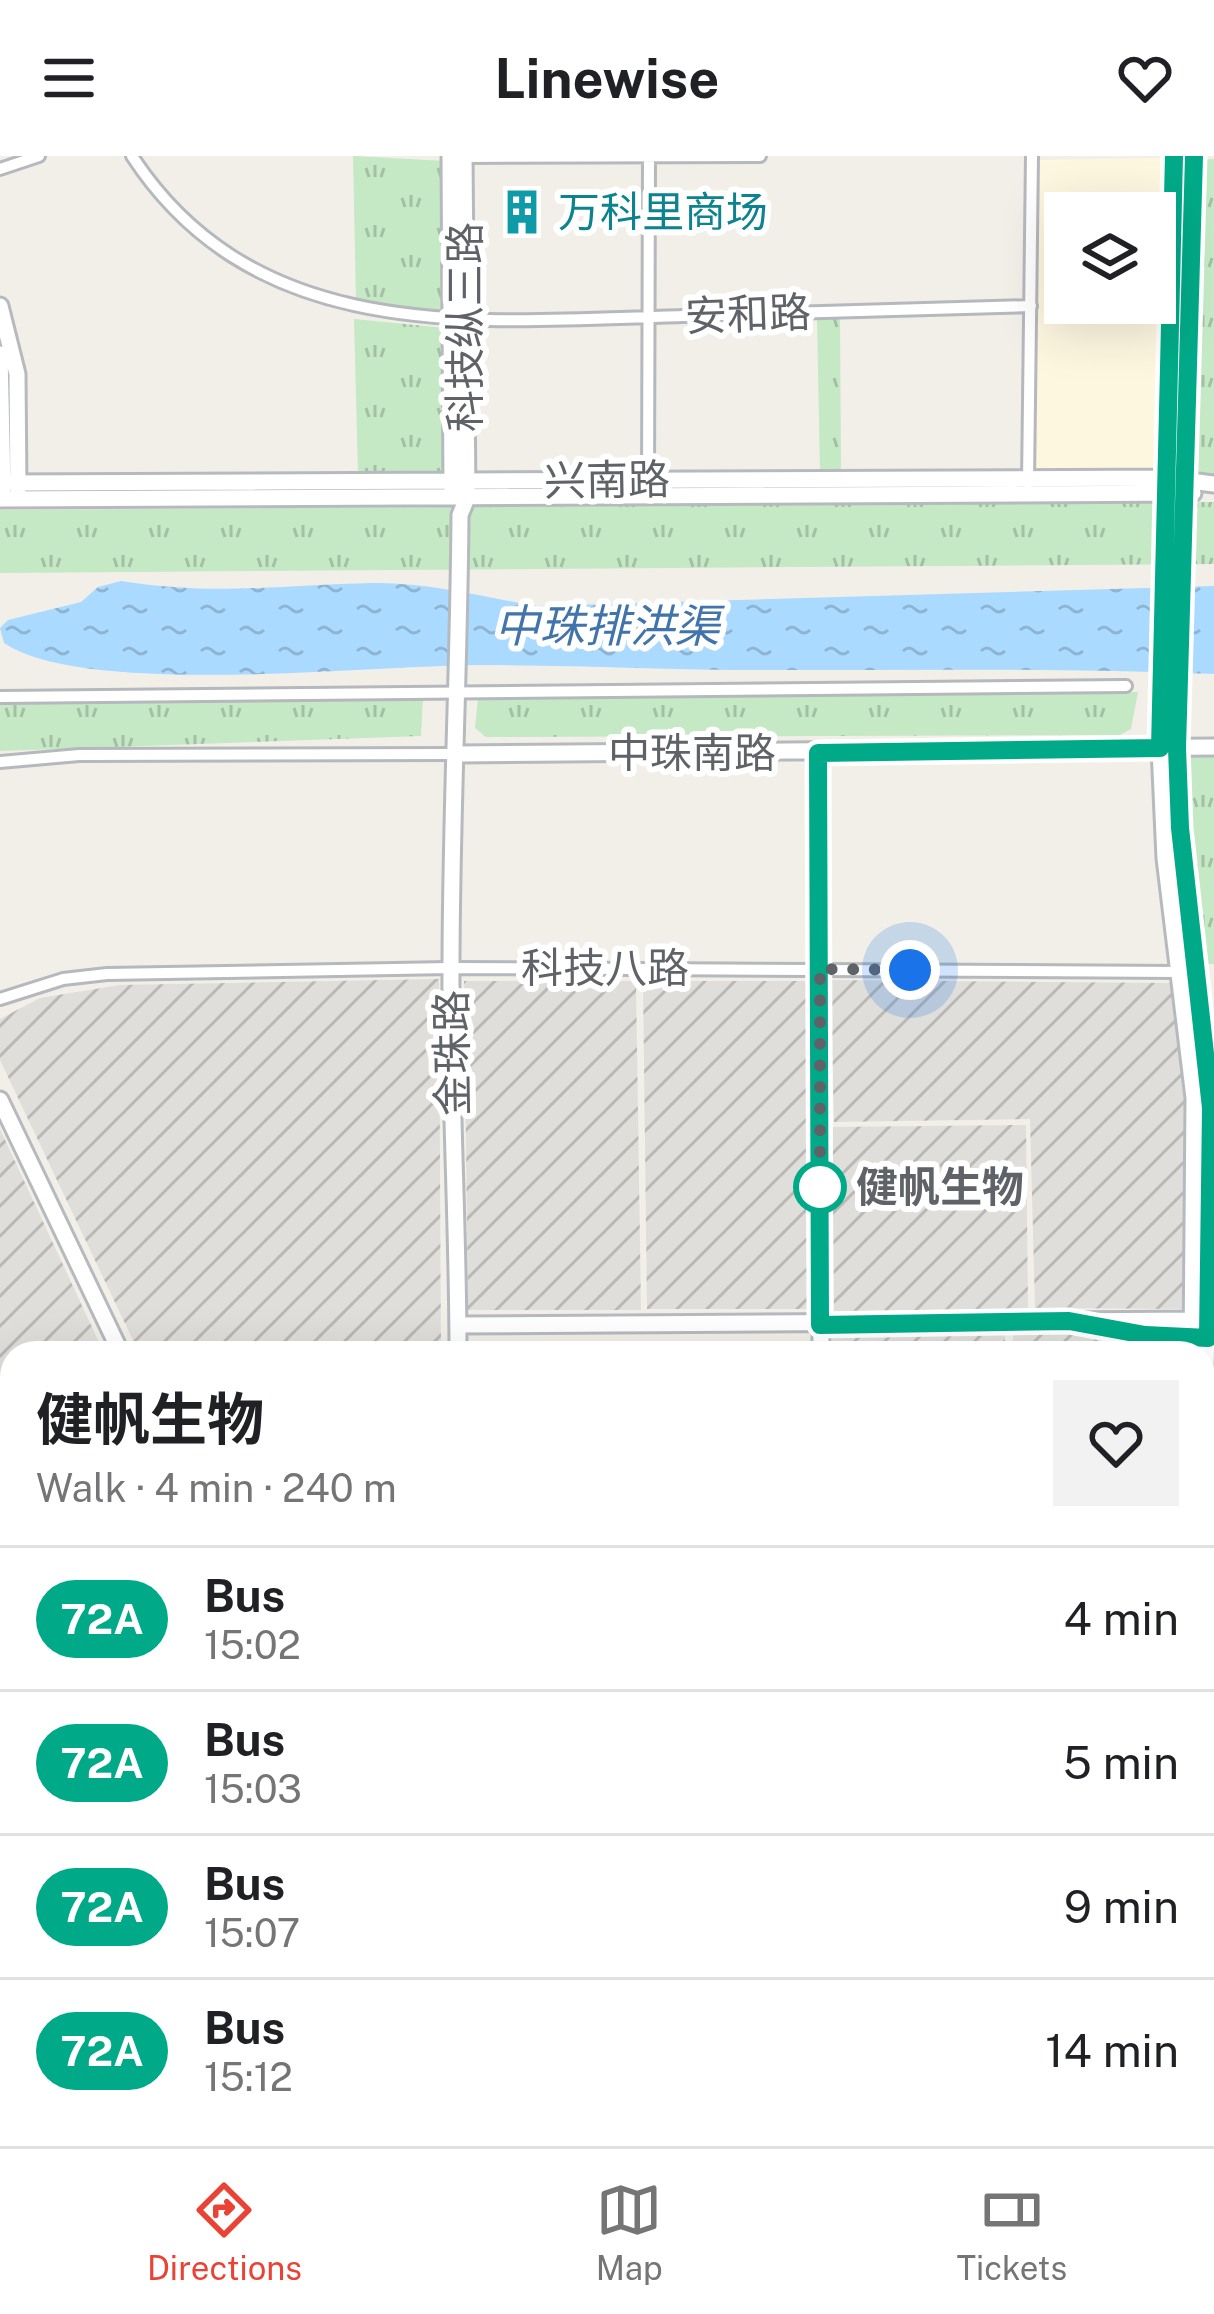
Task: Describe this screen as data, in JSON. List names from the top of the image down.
{
  "streets": {
    "street": [
      "安和路",
      "科技纵三路",
      "兴南路",
      "中珠南路",
      "科技八路",
      "金珠路"
    ]
  },
  "crossings": [
    ["安和路", "科技纵三路"],
    ["科技纵三路", "兴南路"],
    ["科技纵三路", "金珠路"],
    ["兴南路", "金珠路"],
    ["中珠南路", "金珠路"],
    ["科技八路", "金珠路"]
  ],
  "water": ["中珠排洪渠"],
  "places": {
    "building": ["万科里商场"],
    "other": ["健帆生物"]
  },
  "lines": ["bus line 72A"],
  "page": {
    "header": "Linewise",
    "heading": ["健帆生物", "Walk · 4 min · 240 m"],
    "list": [
      {
        "mark": "72A",
        "name": "Bus",
        "note": "15:02",
        "value": "4 min"
      },
      {
        "mark": "72A",
        "name": "Bus",
        "note": "15:03",
        "value": "5 min"
      },
      {
        "mark": "72A",
        "name": "Bus",
        "note": "15:07",
        "value": "9 min"
      },
      {
        "mark": "72A",
        "name": "Bus",
        "note": "15:12",
        "value": "14 min"
      }
    ],
    "tabs": ["Directions", "Map", "Tickets"]
  }
}
